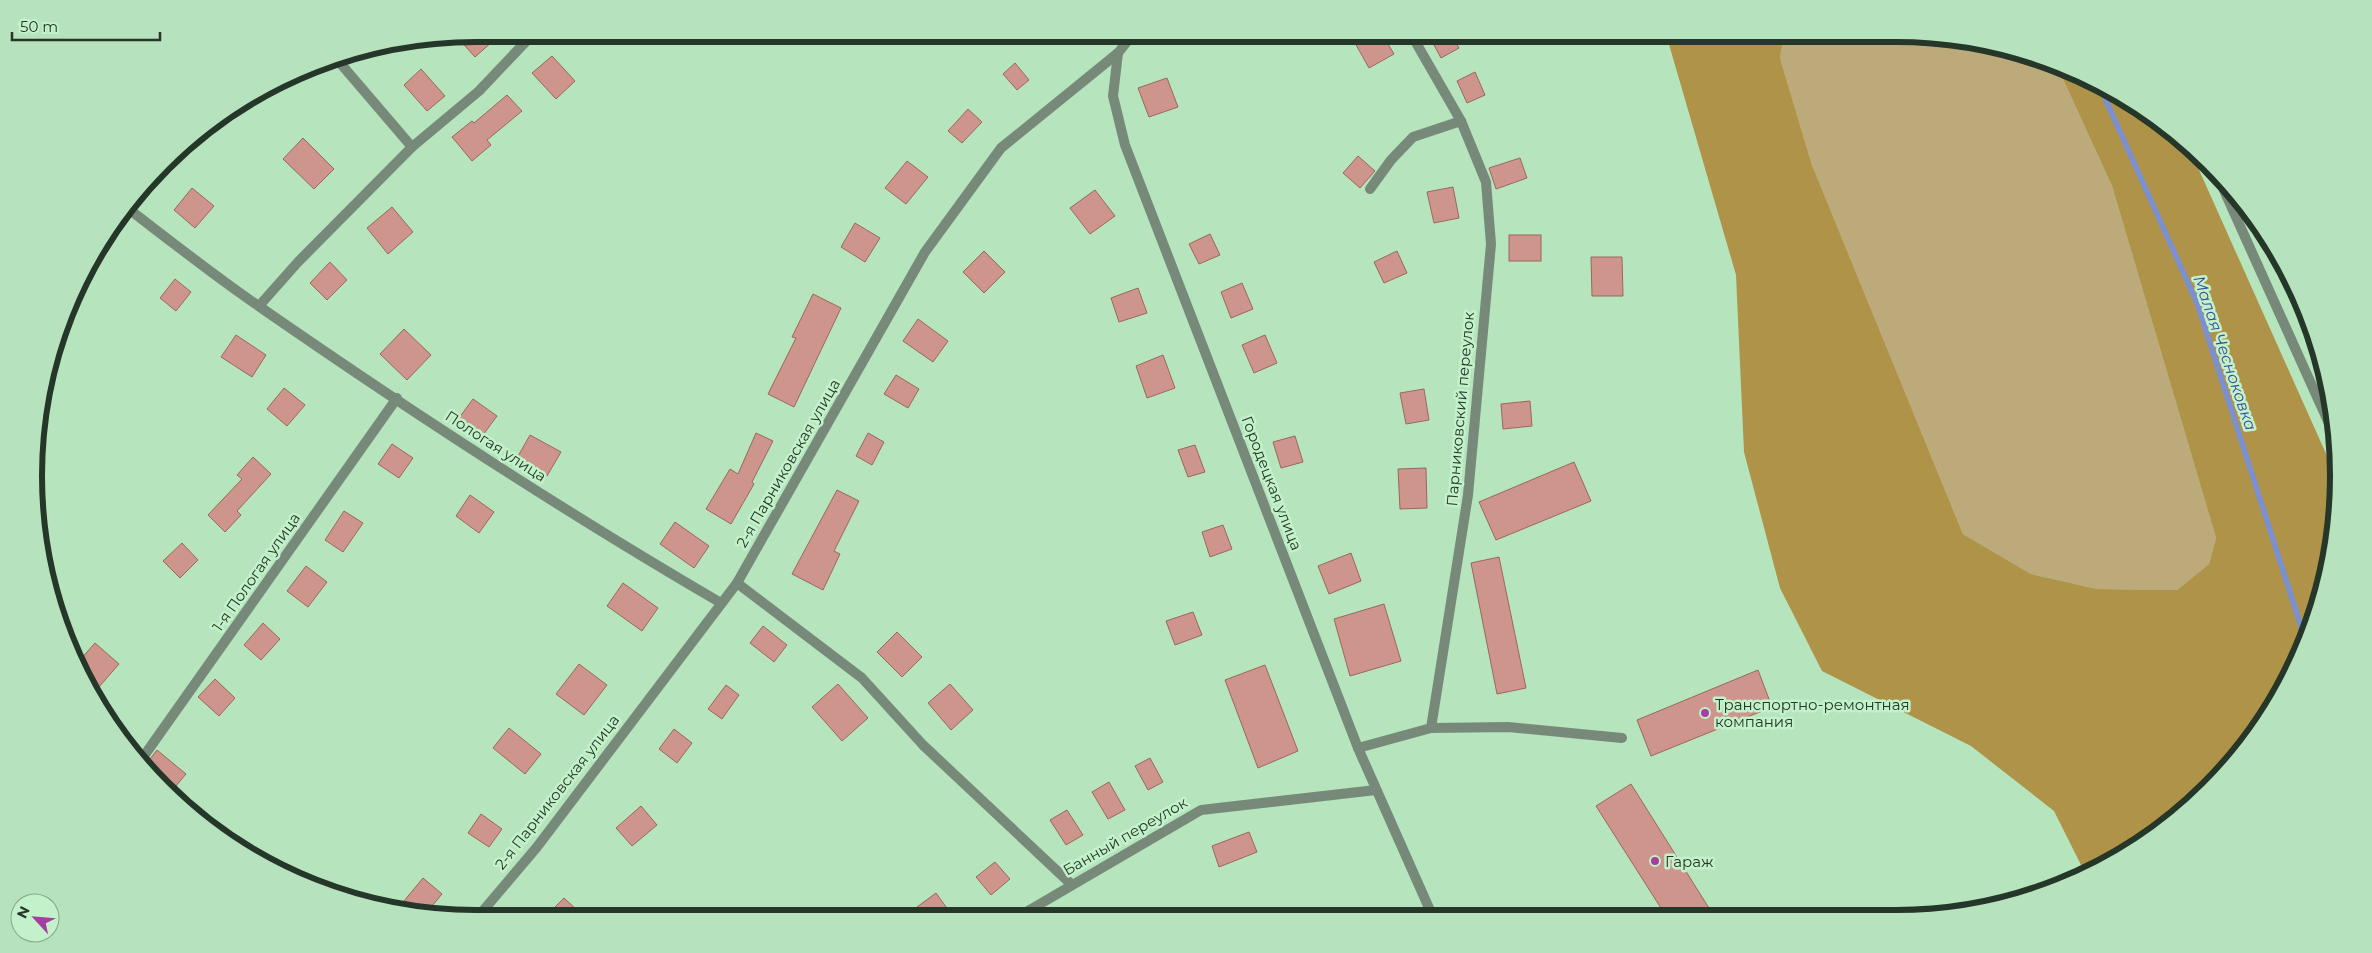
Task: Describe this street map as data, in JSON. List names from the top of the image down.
{
  "streets": {
    "street": [
      "Парниковский переулок",
      "Пологая улица",
      "2-я Парниковская улица",
      "Городецкая улица",
      "1-я Пологая улица",
      "Банный переулок"
    ]
  },
  "crossings": [
    ["Пологая улица", "2-я Парниковская улица"],
    ["Пологая улица", "1-я Пологая улица"],
    ["2-я Парниковская улица", "Городецкая улица"],
    ["Городецкая улица", "Банный переулок"]
  ],
  "water": ["Малая Чесноковка"],
  "places": ["Транспортно-ремонтная компания", "Гараж"],
  "scale_bar": "50 m",
  "north": "top left"
}
